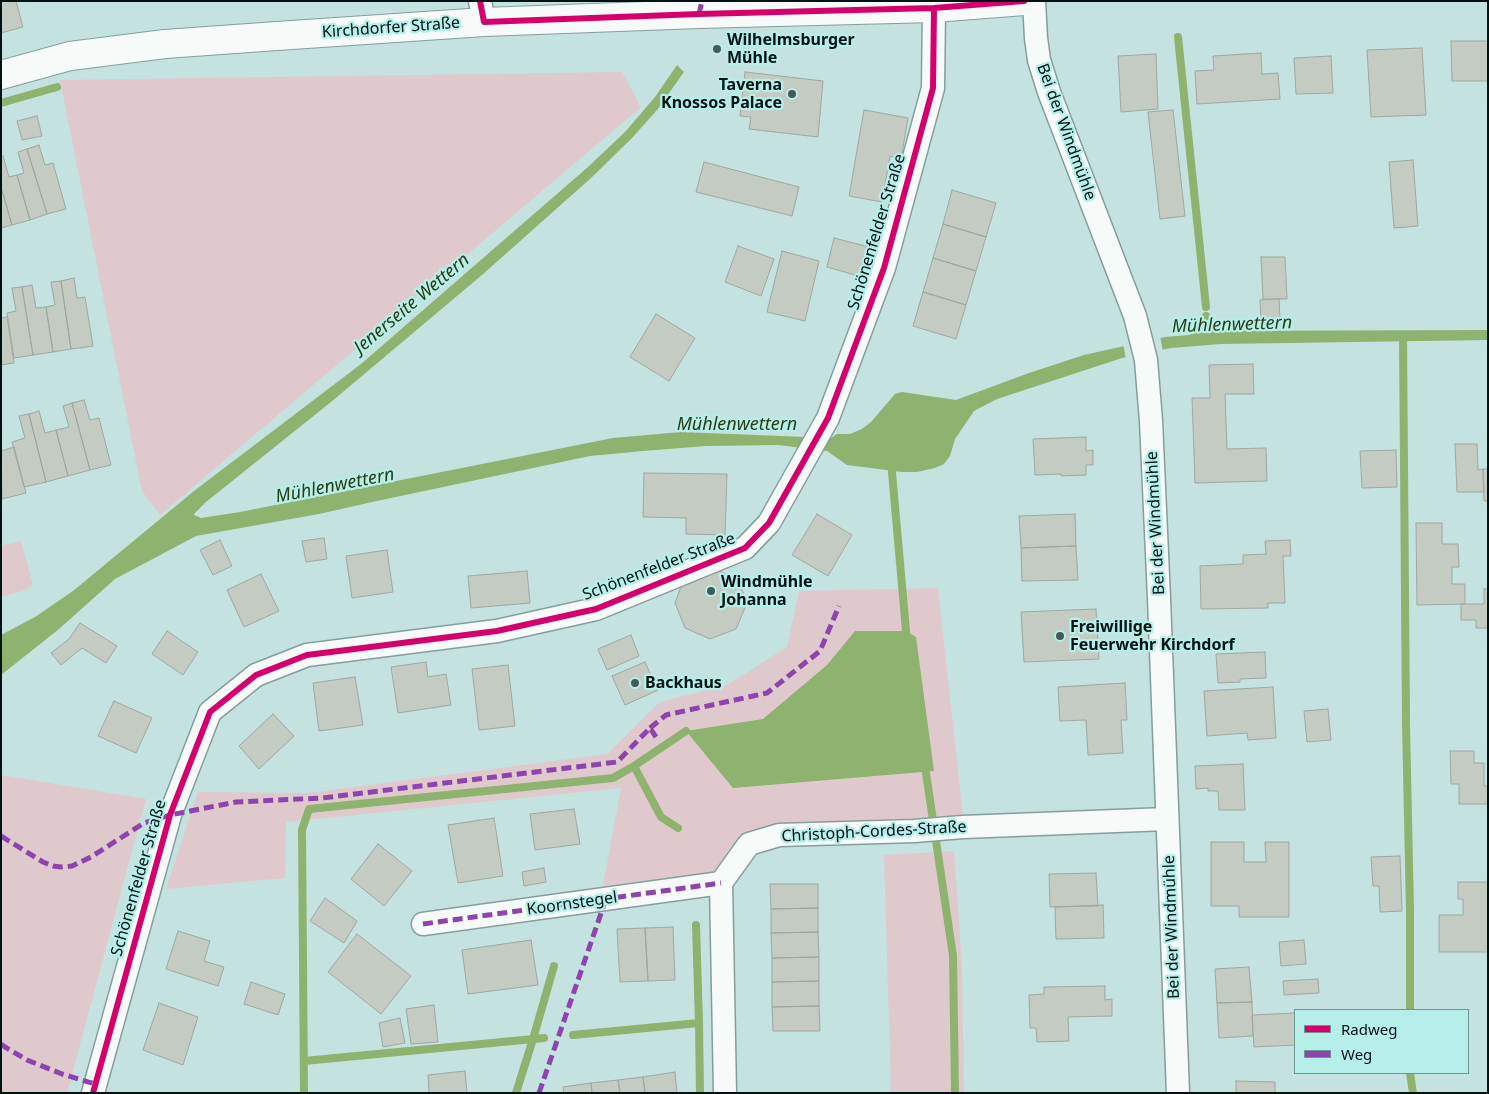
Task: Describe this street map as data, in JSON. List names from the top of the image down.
{
  "streets": {
    "street": [
      "Kirchdorfer Straße",
      "Bei der Windmühle",
      "Schönenfelder Straße",
      "Christoph-Cordes-Straße",
      "Koornstegel"
    ]
  },
  "crossings": [
    ["Kirchdorfer Straße", "Schönenfelder Straße"],
    ["Bei der Windmühle", "Christoph-Cordes-Straße"],
    ["Christoph-Cordes-Straße", "Koornstegel"]
  ],
  "water": ["Jenerseite Wettern", "Mühlenwettern"],
  "places": [
    "Wilhelmsburger Mühle",
    "Taverna Knossos Palace",
    "Windmühle Johanna",
    "Freiwillige Feuerwehr Kirchdorf",
    "Backhaus"
  ],
  "legend": ["Radweg", "Weg"]
}
